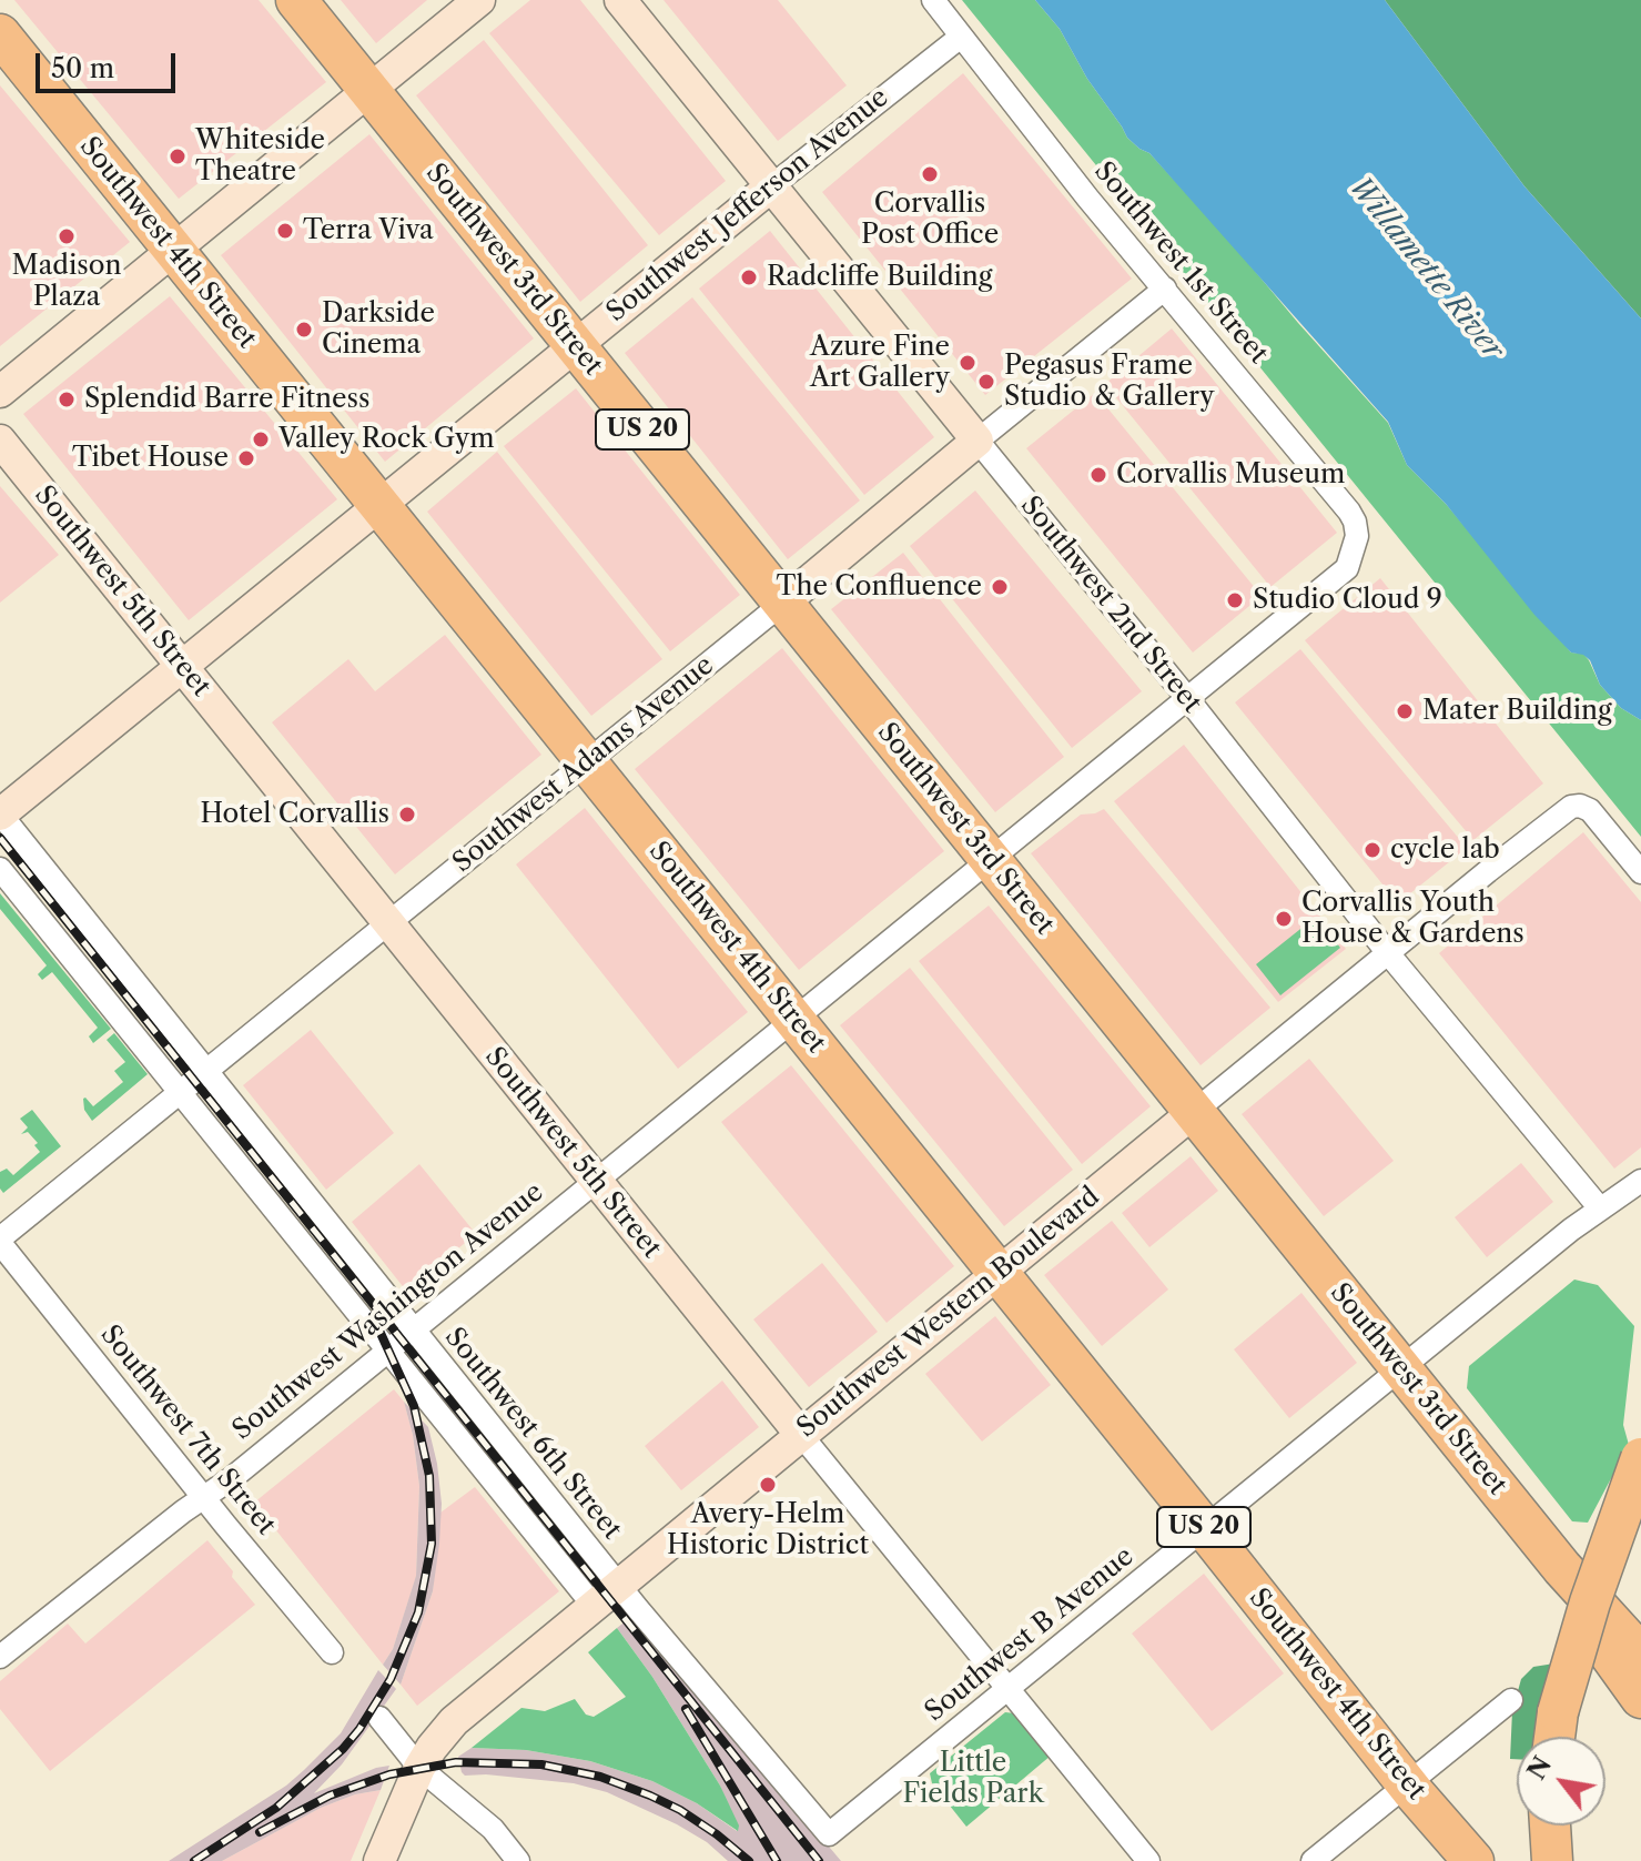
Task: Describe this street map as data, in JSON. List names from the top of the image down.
{
  "streets": {
    "highway": ["Southwest 4th Street", "Southwest 3rd Street", "US 20"],
    "street": [
      "Southwest Jefferson Avenue",
      "Southwest 1st Street",
      "Southwest 5th Street",
      "Southwest 2nd Street",
      "Southwest Adams Avenue",
      "Southwest Washington Avenue",
      "Southwest Western Boulevard",
      "Southwest 7th Street",
      "Southwest 6th Street",
      "Southwest B Avenue"
    ]
  },
  "crossings": [
    ["Southwest Jefferson Avenue", "Southwest 4th Street"],
    ["Southwest Jefferson Avenue", "Southwest 1st Street"],
    ["Southwest Jefferson Avenue", "Southwest 3rd Street"],
    ["Southwest Jefferson Avenue", "Southwest 5th Street"],
    ["Southwest Jefferson Avenue", "Southwest 2nd Street"],
    ["Southwest Jefferson Avenue", "Southwest 6th Street"],
    ["Southwest 4th Street", "Southwest Adams Avenue"],
    ["Southwest 4th Street", "Southwest Washington Avenue"],
    ["Southwest 4th Street", "Southwest Western Boulevard"],
    ["Southwest 4th Street", "Southwest B Avenue"],
    ["Southwest 1st Street", "Southwest Adams Avenue"],
    ["Southwest 1st Street", "Southwest Washington Avenue"],
    ["Southwest 3rd Street", "Southwest Adams Avenue"],
    ["Southwest 3rd Street", "Southwest Washington Avenue"],
    ["Southwest 3rd Street", "Southwest Western Boulevard"],
    ["Southwest 3rd Street", "Southwest B Avenue"],
    ["Southwest 5th Street", "Southwest Adams Avenue"],
    ["Southwest 5th Street", "Southwest Washington Avenue"],
    ["Southwest 5th Street", "Southwest Western Boulevard"],
    ["Southwest 5th Street", "Southwest B Avenue"],
    ["Southwest 2nd Street", "Southwest Adams Avenue"],
    ["Southwest 2nd Street", "Southwest Washington Avenue"],
    ["Southwest 2nd Street", "Southwest Western Boulevard"],
    ["Southwest 2nd Street", "Southwest B Avenue"],
    ["Southwest Adams Avenue", "Southwest 7th Street"],
    ["Southwest Adams Avenue", "Southwest 6th Street"],
    ["Southwest Washington Avenue", "Southwest 7th Street"],
    ["Southwest Washington Avenue", "Southwest 6th Street"],
    ["Southwest Western Boulevard", "Southwest 6th Street"],
    ["Southwest 6th Street", "Southwest B Avenue"]
  ],
  "water": ["Willamette River"],
  "parks": ["Little Fields Park"],
  "places": [
    "Whiteside Theatre",
    "Corvallis Post Office",
    "Terra Viva",
    "Madison Plaza",
    "Radcliffe Building",
    "Darkside Cinema",
    "Azure Fine Art Gallery",
    "Pegasus Frame Studio & Gallery",
    "Splendid Barre Fitness",
    "Valley Rock Gym",
    "Tibet House",
    "Corvallis Museum",
    "The Confluence",
    "Studio Cloud 9",
    "Mater Building",
    "Hotel Corvallis",
    "cycle lab",
    "Corvallis Youth House & Gardens",
    "Avery-Helm Historic District"
  ],
  "scale_bar": "50 m",
  "north": "top left"
}
